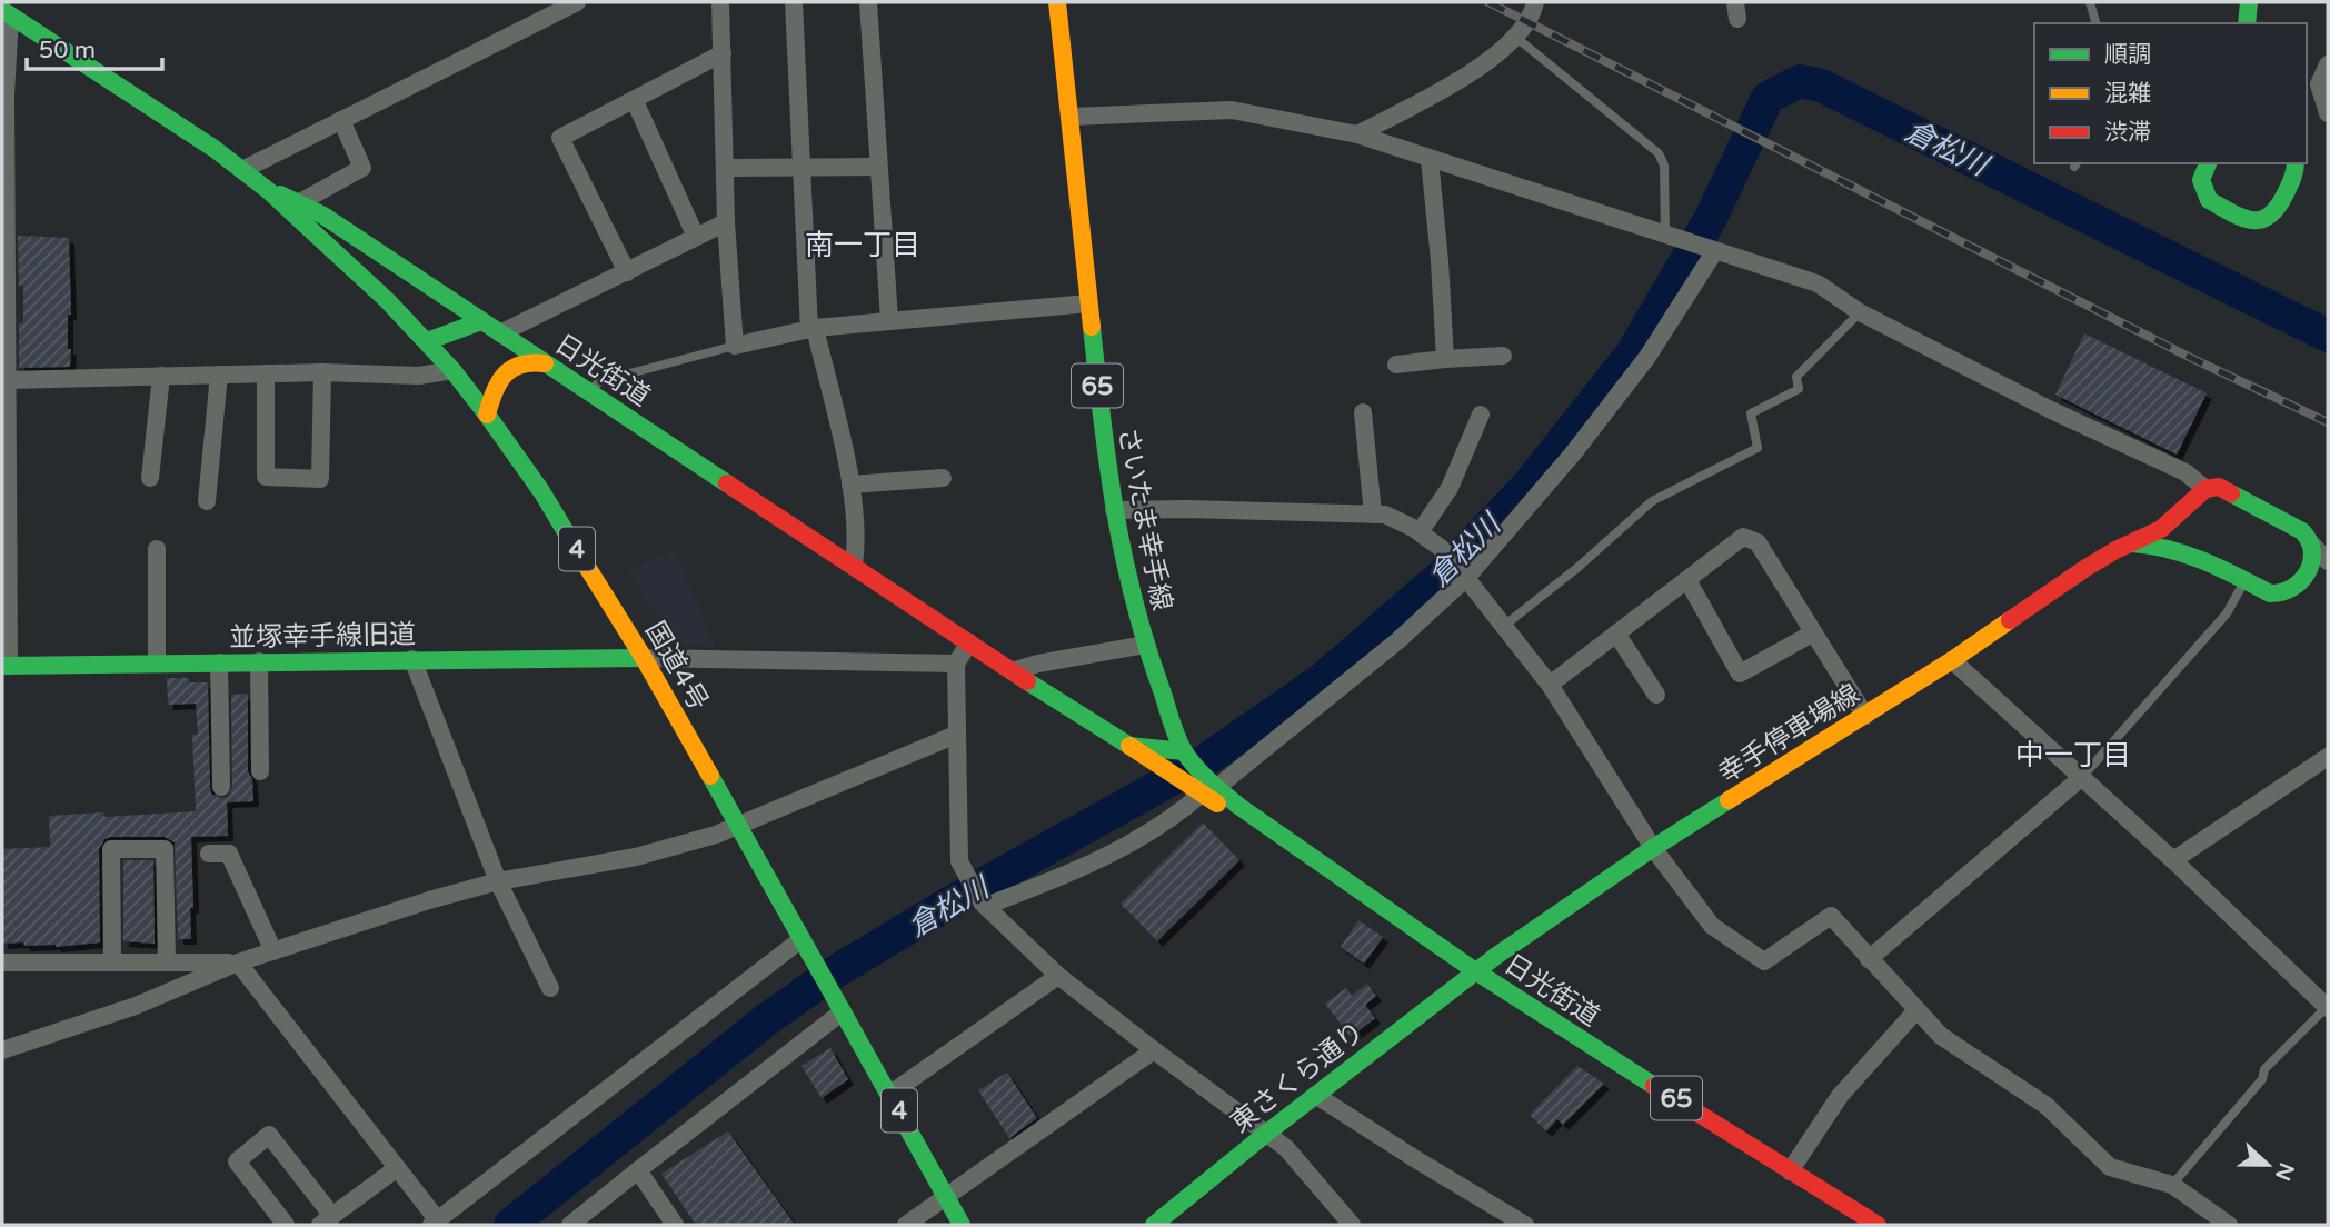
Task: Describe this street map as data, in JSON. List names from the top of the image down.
{
  "streets": {
    "main road": [
      "日光街道",
      "65",
      "さいたま幸手線",
      "4",
      "並塚幸手線旧道",
      "国道4号",
      "幸手停車場線",
      "東さくら通り"
    ]
  },
  "crossings": [
    ["日光街道", "65"],
    ["日光街道", "さいたま幸手線"],
    ["日光街道", "国道4号"],
    ["日光街道", "幸手停車場線"],
    ["日光街道", "東さくら通り"],
    ["65", "さいたま幸手線"],
    ["並塚幸手線旧道", "国道4号"],
    ["幸手停車場線", "東さくら通り"]
  ],
  "districts": ["南一丁目", "中一丁目"],
  "water": ["倉松川"],
  "legend": ["順調", "混雑", "渋滞"],
  "scale_bar": "50 m",
  "north": "right"
}
